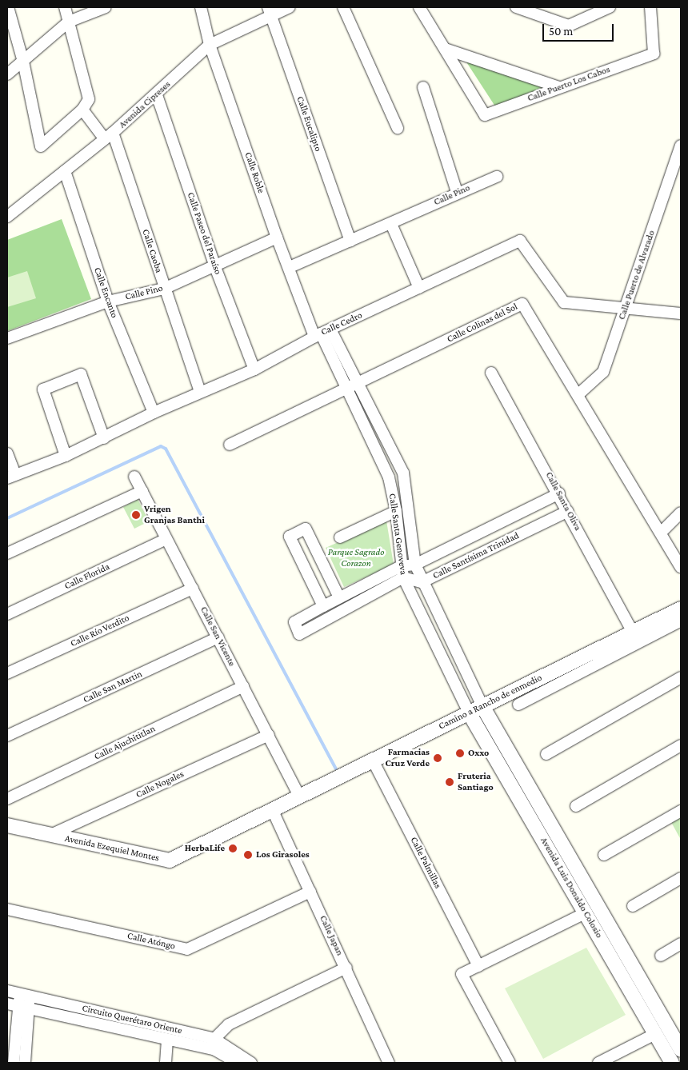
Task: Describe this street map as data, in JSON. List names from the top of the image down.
{
  "streets": {
    "street": [
      "Calle Puerto Los Cabos",
      "Avenida Cipreses",
      "Calle Eucalipto",
      "Calle Roble",
      "Calle Pino",
      "Calle Paseo del Paraíso",
      "Calle Caoba",
      "Calle Puerto de Alvarado",
      "Calle Encanto",
      "Calle Colinas del Sol",
      "Calle Cedro",
      "Calle Santa Oliva",
      "Calle Santa Genoveva",
      "Calle Santísima Trinidad",
      "Calle Florida",
      "Calle Río Verdito",
      "Calle San Vicente",
      "Calle San Martin",
      "Camino a Rancho de enmedio",
      "Calle Ajuchititlan",
      "Calle Nogales",
      "Avenida Ezequiel Montes",
      "Calle Palmillas",
      "Avenida Luis Donaldo Colosio",
      "Calle Japan",
      "Calle Atóngo",
      "Circuito Querétaro Oriente"
    ]
  },
  "crossings": [
    ["Avenida Cipreses", "Calle Eucalipto"],
    ["Avenida Cipreses", "Calle Roble"],
    ["Avenida Cipreses", "Calle Paseo del Paraíso"],
    ["Avenida Cipreses", "Calle Caoba"],
    ["Avenida Cipreses", "Calle Encanto"],
    ["Calle Eucalipto", "Calle Pino"],
    ["Calle Roble", "Calle Pino"],
    ["Calle Roble", "Calle Cedro"],
    ["Calle Roble", "Calle Santa Genoveva"],
    ["Calle Pino", "Calle Paseo del Paraíso"],
    ["Calle Pino", "Calle Caoba"],
    ["Calle Pino", "Calle Encanto"],
    ["Calle Paseo del Paraíso", "Calle Cedro"],
    ["Calle Caoba", "Calle Cedro"],
    ["Calle Puerto de Alvarado", "Calle Colinas del Sol"],
    ["Calle Puerto de Alvarado", "Calle Cedro"],
    ["Calle Encanto", "Calle Cedro"],
    ["Calle Colinas del Sol", "Calle Santa Genoveva"],
    ["Calle Cedro", "Calle Santa Genoveva"],
    ["Calle Santa Oliva", "Calle Santísima Trinidad"],
    ["Calle Santa Oliva", "Camino a Rancho de enmedio"],
    ["Calle Santa Genoveva", "Calle Santísima Trinidad"],
    ["Calle Santa Genoveva", "Camino a Rancho de enmedio"],
    ["Calle Santa Genoveva", "Avenida Luis Donaldo Colosio"],
    ["Calle Florida", "Calle San Vicente"],
    ["Calle Río Verdito", "Calle San Vicente"],
    ["Calle San Vicente", "Calle San Martin"],
    ["Calle San Vicente", "Camino a Rancho de enmedio"],
    ["Calle San Vicente", "Calle Ajuchititlan"],
    ["Calle San Vicente", "Calle Nogales"],
    ["Calle San Vicente", "Avenida Ezequiel Montes"],
    ["Camino a Rancho de enmedio", "Avenida Ezequiel Montes"],
    ["Camino a Rancho de enmedio", "Calle Palmillas"],
    ["Camino a Rancho de enmedio", "Avenida Luis Donaldo Colosio"],
    ["Calle Nogales", "Avenida Ezequiel Montes"],
    ["Avenida Ezequiel Montes", "Calle Japan"],
    ["Calle Japan", "Calle Atóngo"]
  ],
  "parks": ["Parque Sagrado Corazon"],
  "places": [
    "Vrigen Granjas Banthi",
    "Oxxo",
    "Farmacias Cruz Verde",
    "Fruteria Santiago",
    "HerbaLife",
    "Los Girasoles"
  ],
  "scale_bar": "50 m"
}
